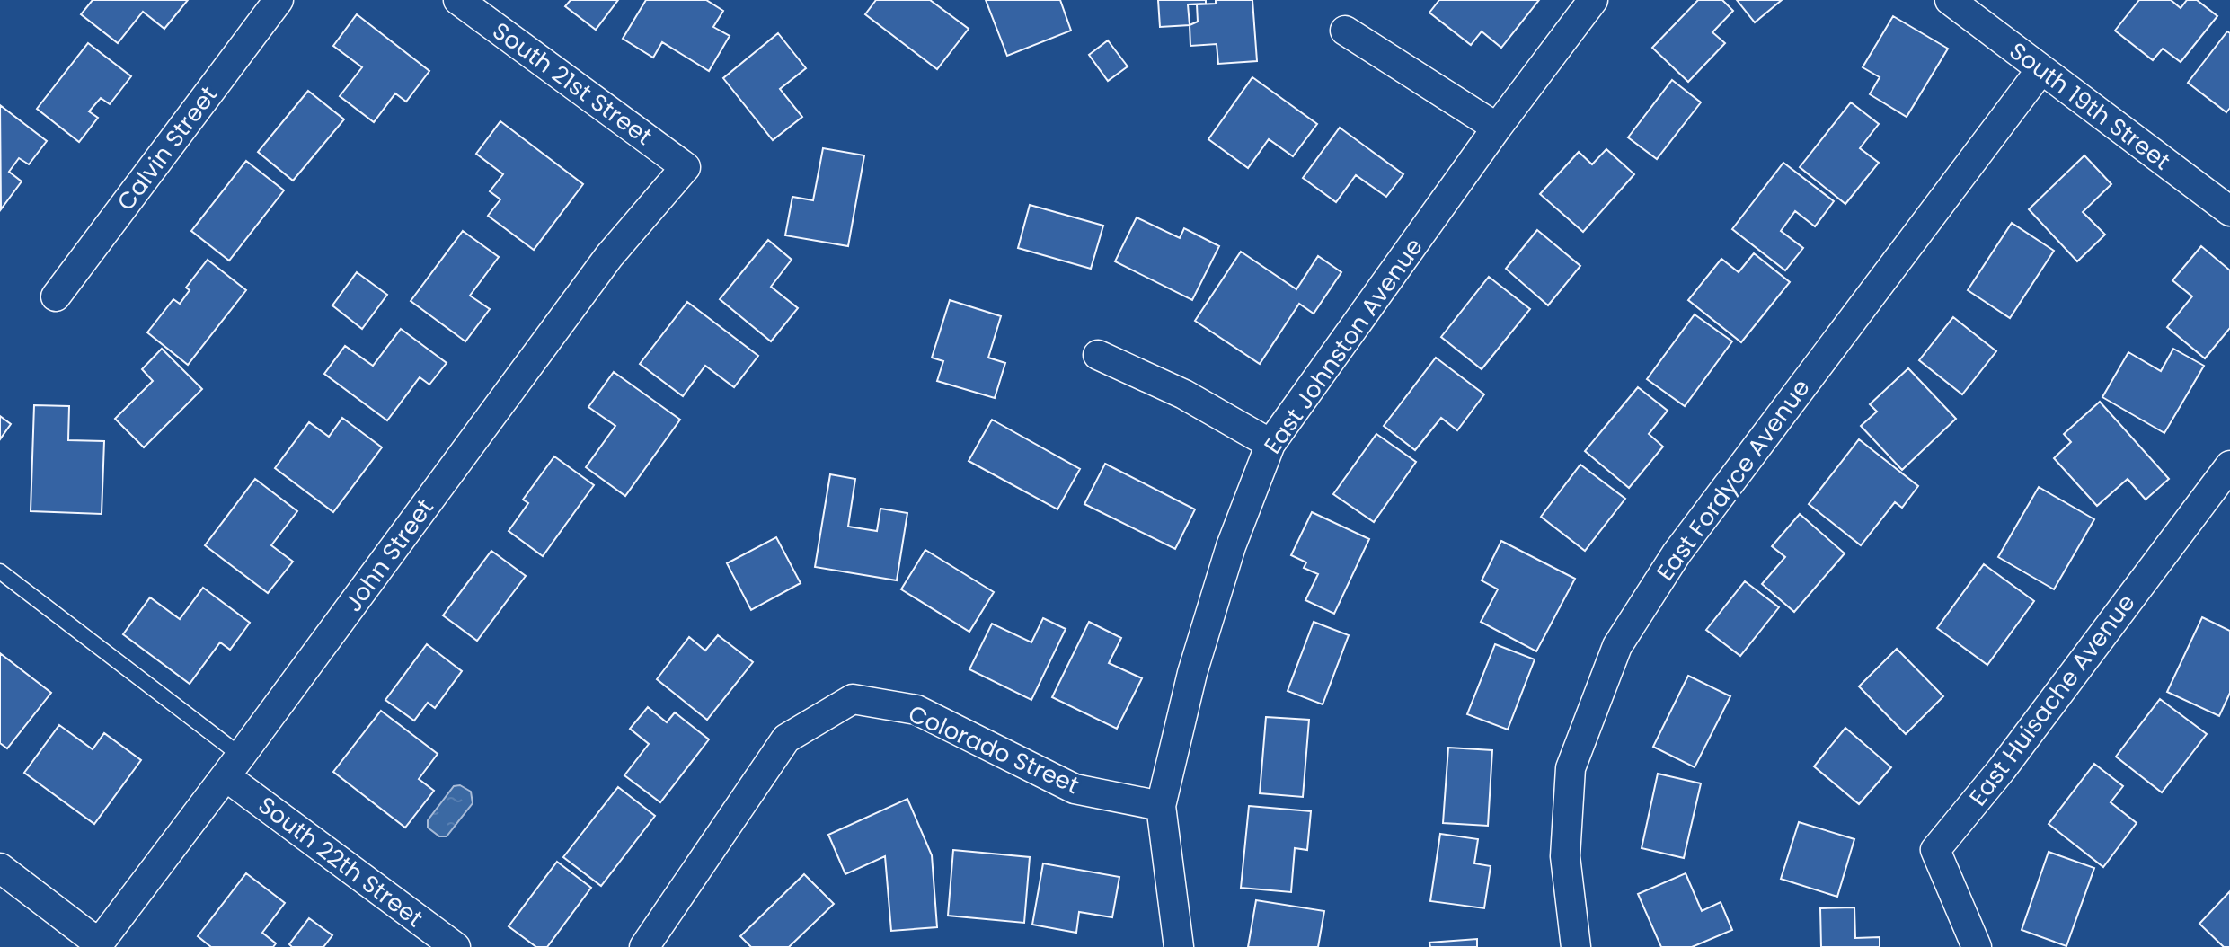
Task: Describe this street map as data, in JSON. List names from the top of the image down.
{
  "streets": {
    "street": [
      "South 21st Street",
      "South 19th Street",
      "Calvin Street",
      "East Johnston Avenue",
      "East Fordyce Avenue",
      "John Street",
      "East Huisache Avenue",
      "Colorado Street",
      "South 22th Street"
    ]
  },
  "crossings": [
    ["South 21st Street", "John Street"],
    ["South 19th Street", "East Fordyce Avenue"],
    ["East Johnston Avenue", "Colorado Street"],
    ["John Street", "South 22th Street"]
  ]
}
